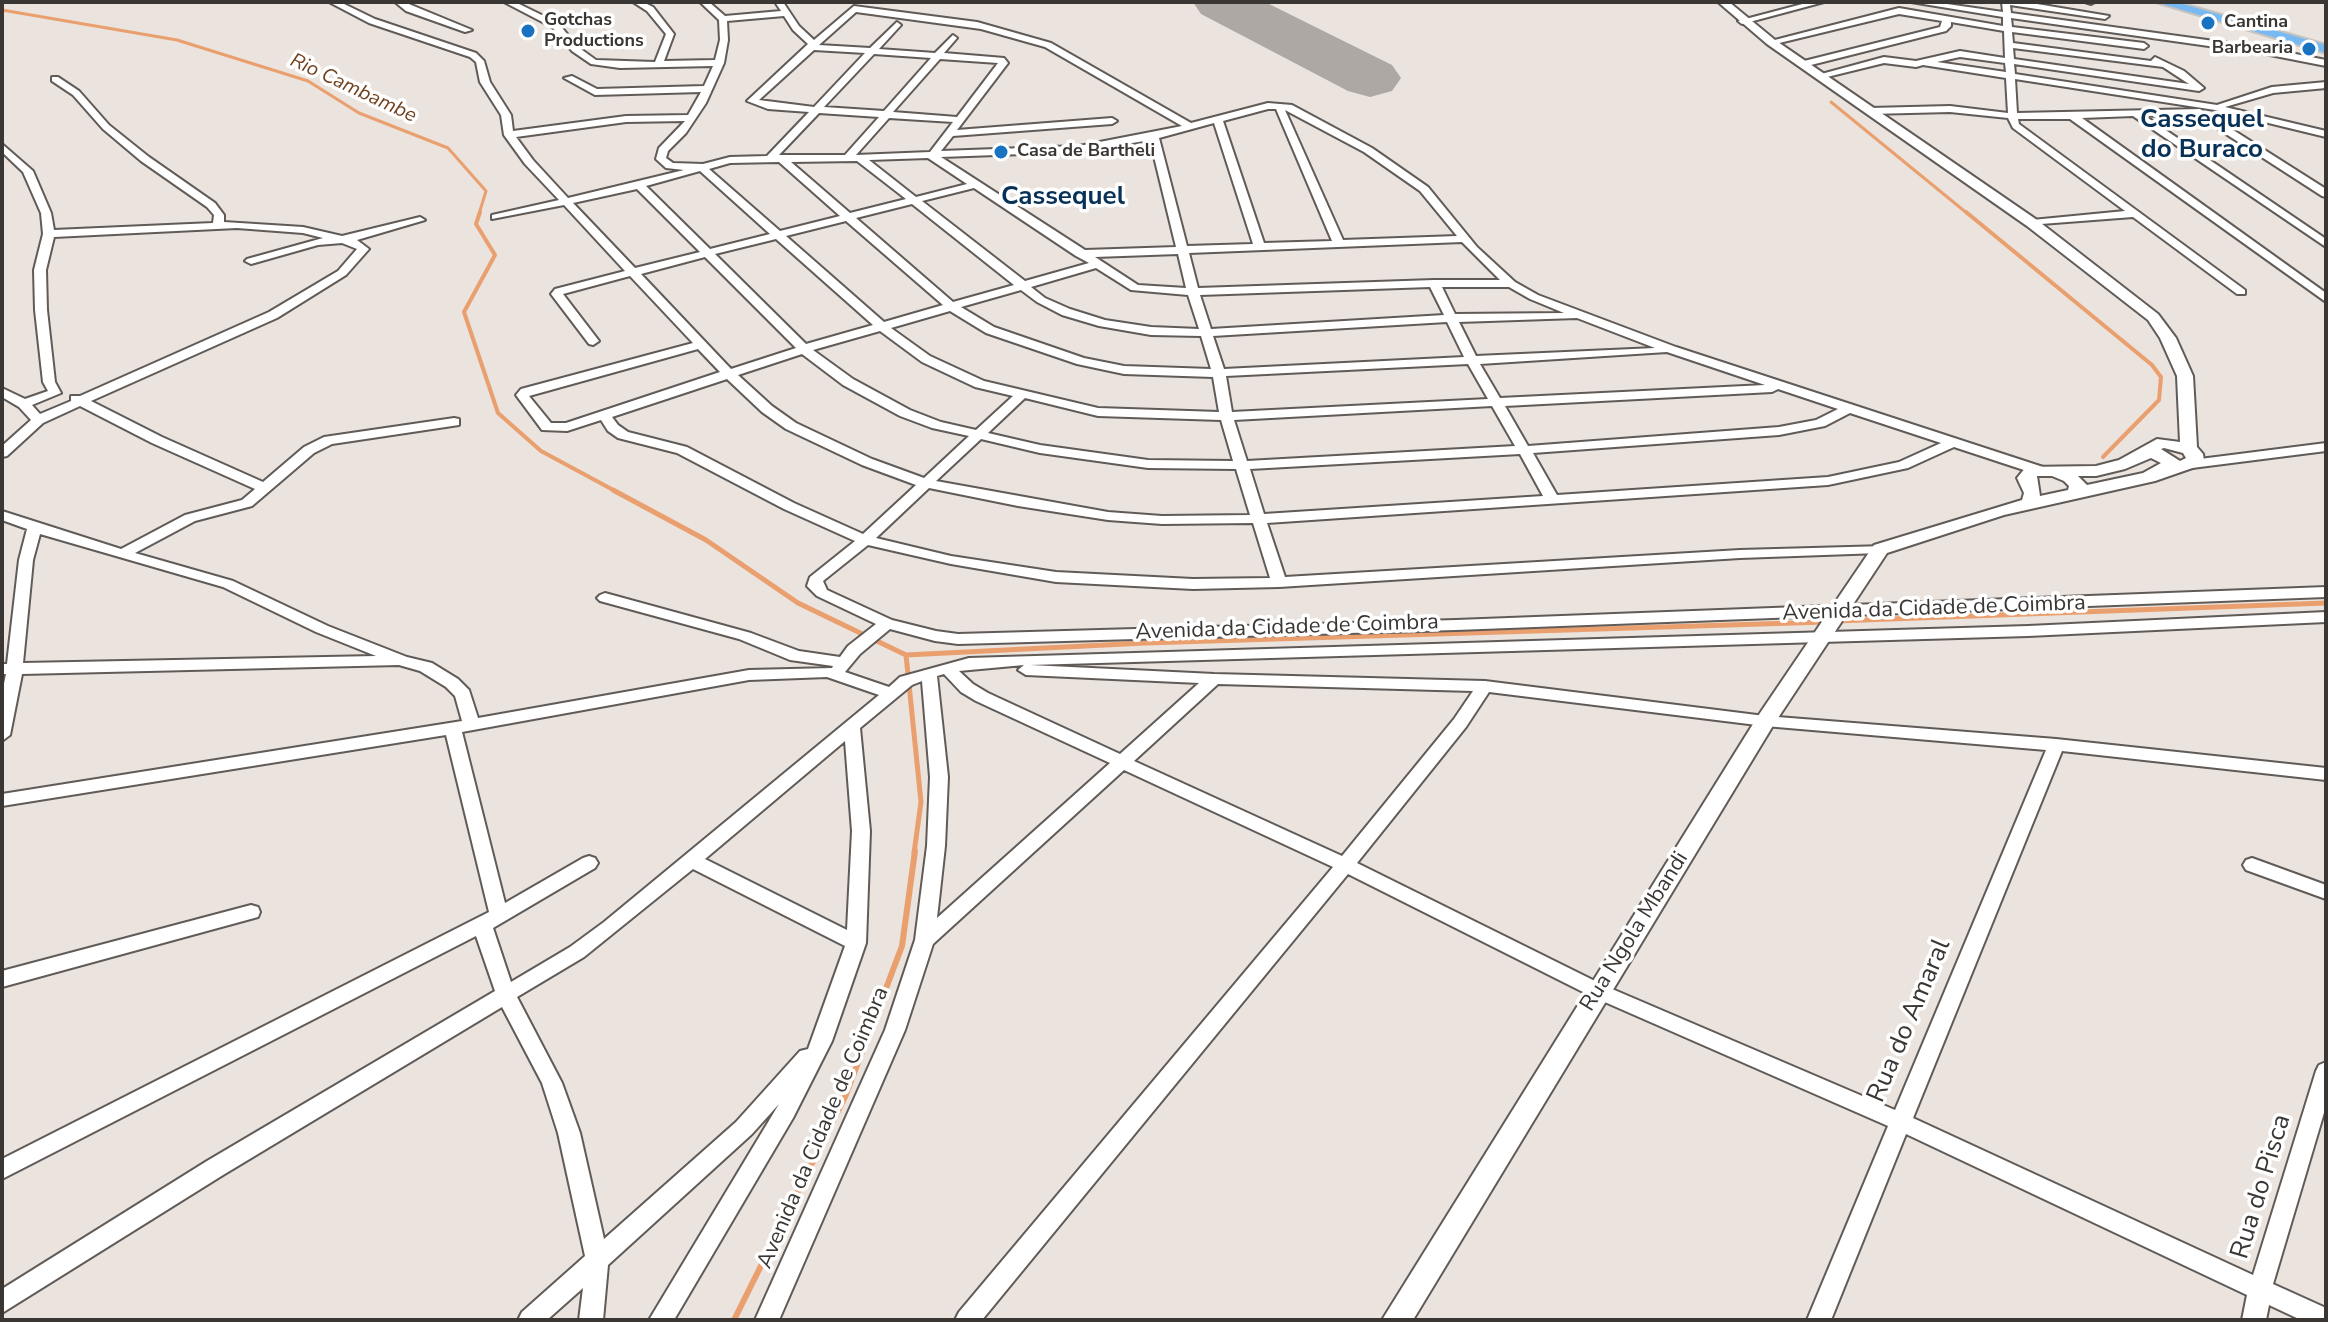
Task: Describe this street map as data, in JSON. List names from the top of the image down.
{
  "streets": {
    "street": [
      "Avenida da Cidade de Coimbra",
      "Rua Ngola Mbandi",
      "Rua do Amaral",
      "Rua do Pisca"
    ]
  },
  "crossings": [
    ["Avenida da Cidade de Coimbra", "Rua Ngola Mbandi"]
  ],
  "districts": ["Cassequel do Buraco", "Cassequel"],
  "water": ["Rio Cambambe"],
  "places": [
    "Cantina",
    "Gotchas Productions",
    "Barbearia",
    "Casa de Bartheli"
  ]
}
